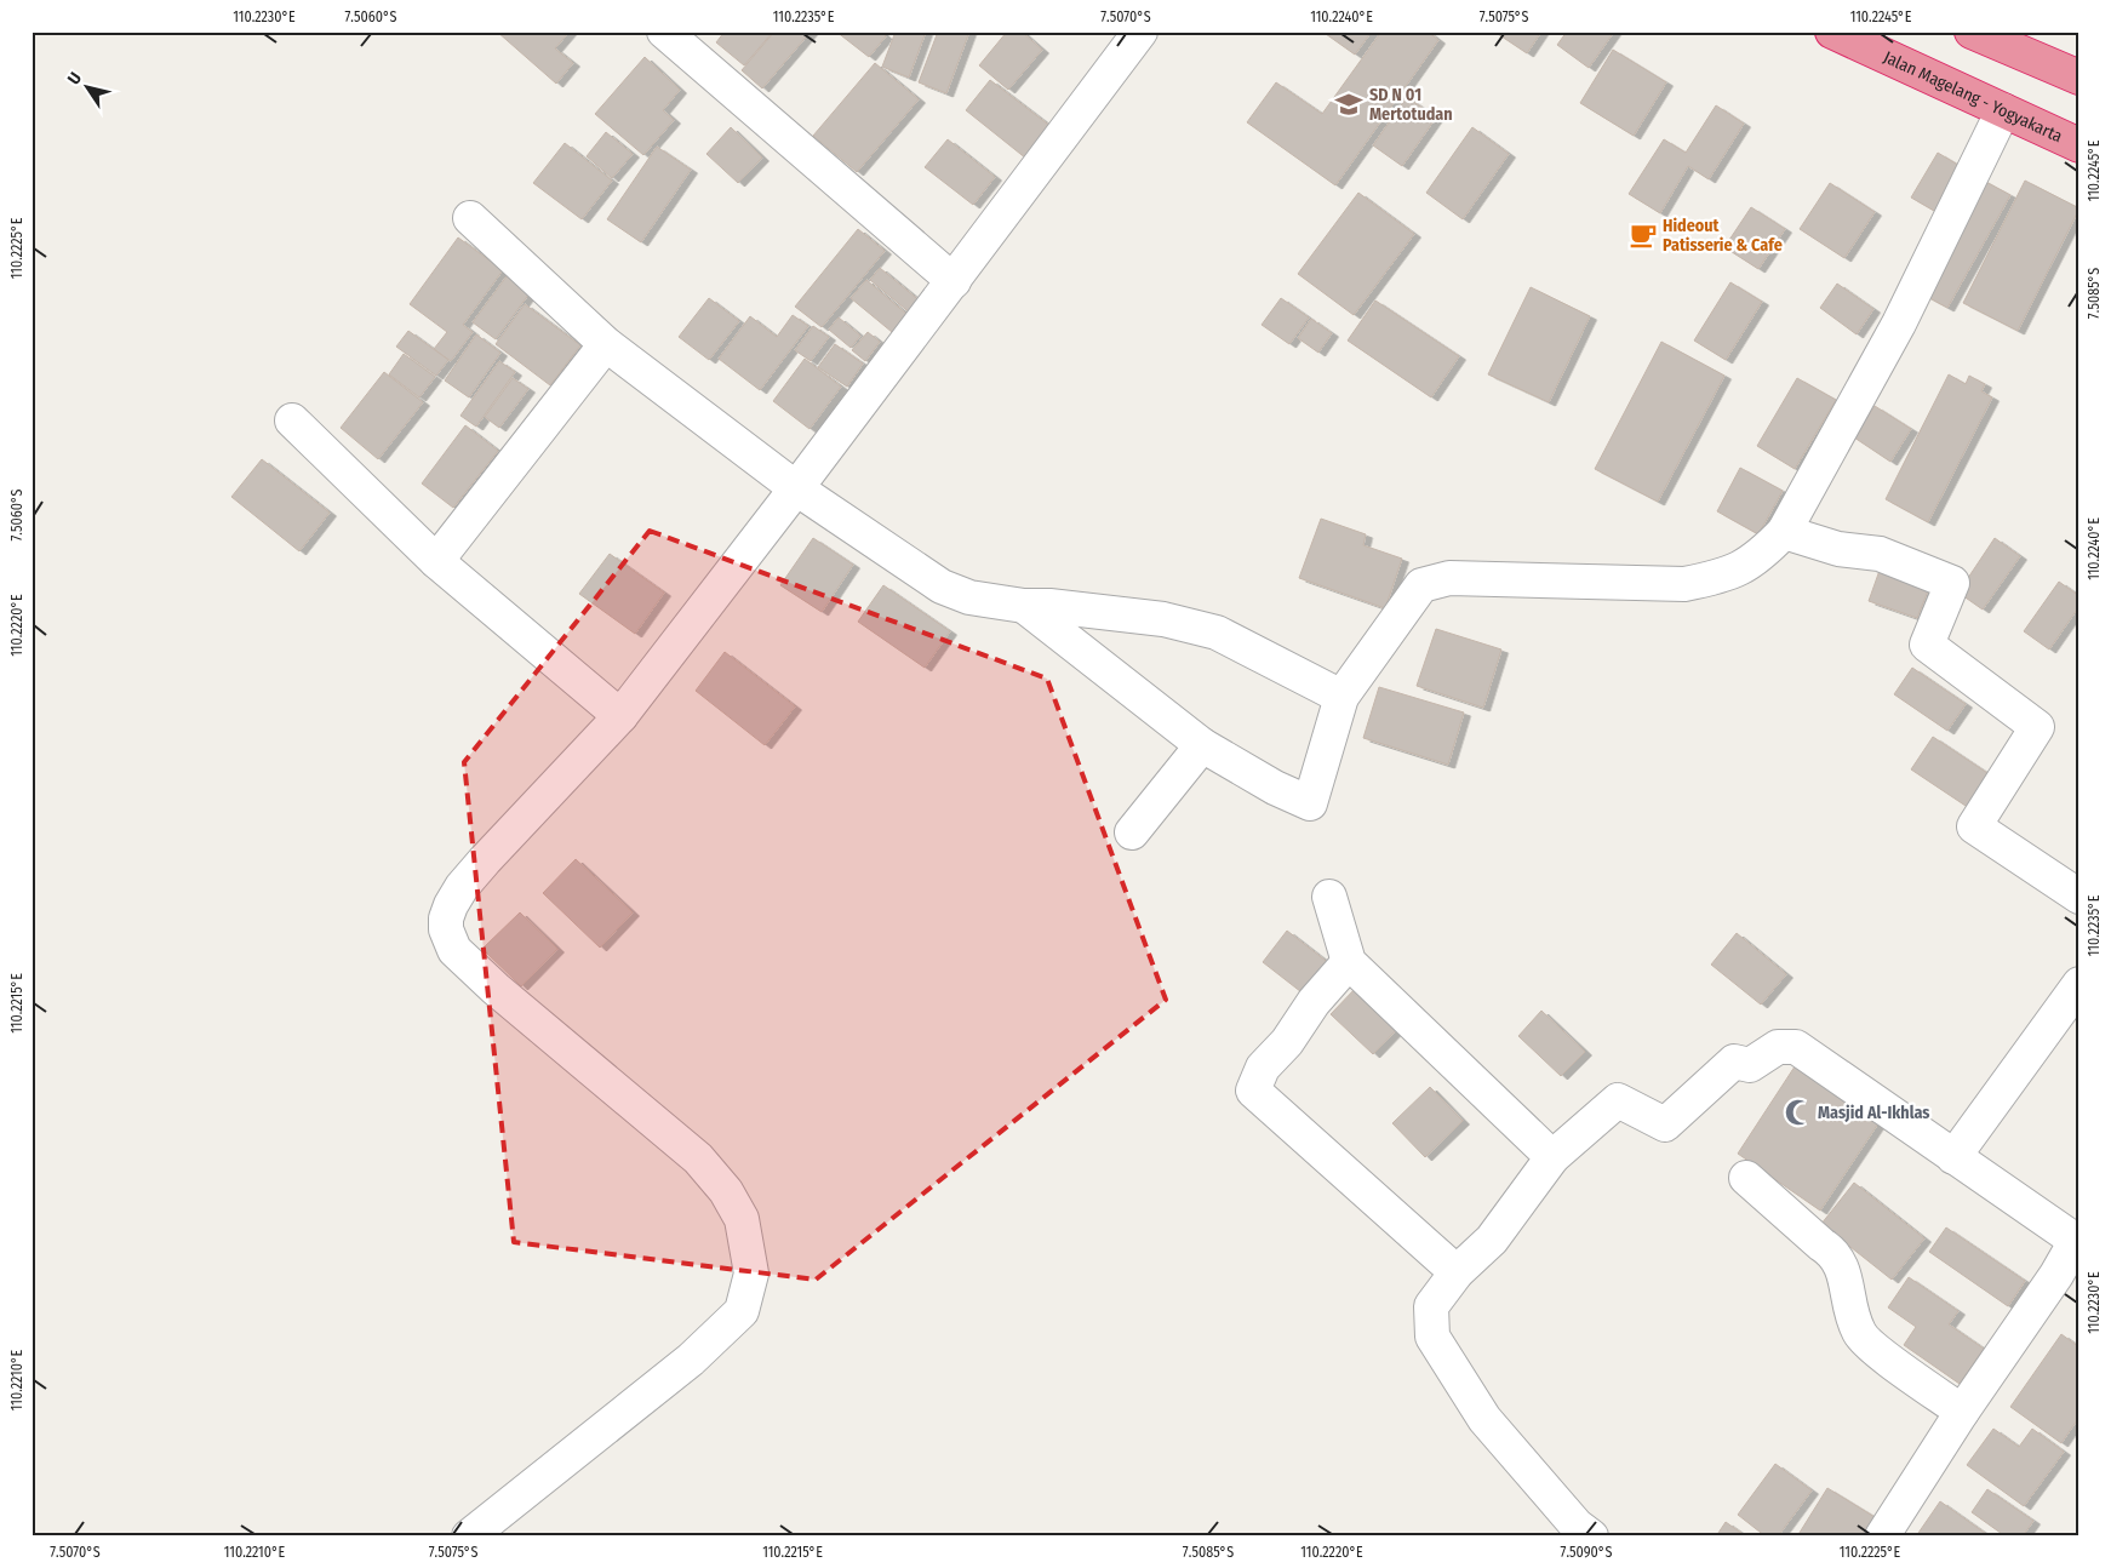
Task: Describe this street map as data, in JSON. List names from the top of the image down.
{
  "streets": {
    "highway": ["Jalan Magelang - Yogyakarta"]
  },
  "places": {
    "school or university": ["SD N 01 Mertotudan"],
    "cafe": ["Hideout Patisserie & Cafe"],
    "mosque": ["Masjid Al-Ikhlas"]
  },
  "north": "top left",
  "coordinates": [
    "110.2230°E",
    "7.5060°S",
    "110.2235°E",
    "7.5070°S",
    "110.2240°E",
    "7.5075°S",
    "110.2245°E",
    "110.2225°E",
    "7.5085°S",
    "110.2220°E",
    "110.2215°E",
    "110.2210°E",
    "7.5090°S"
  ]
}
